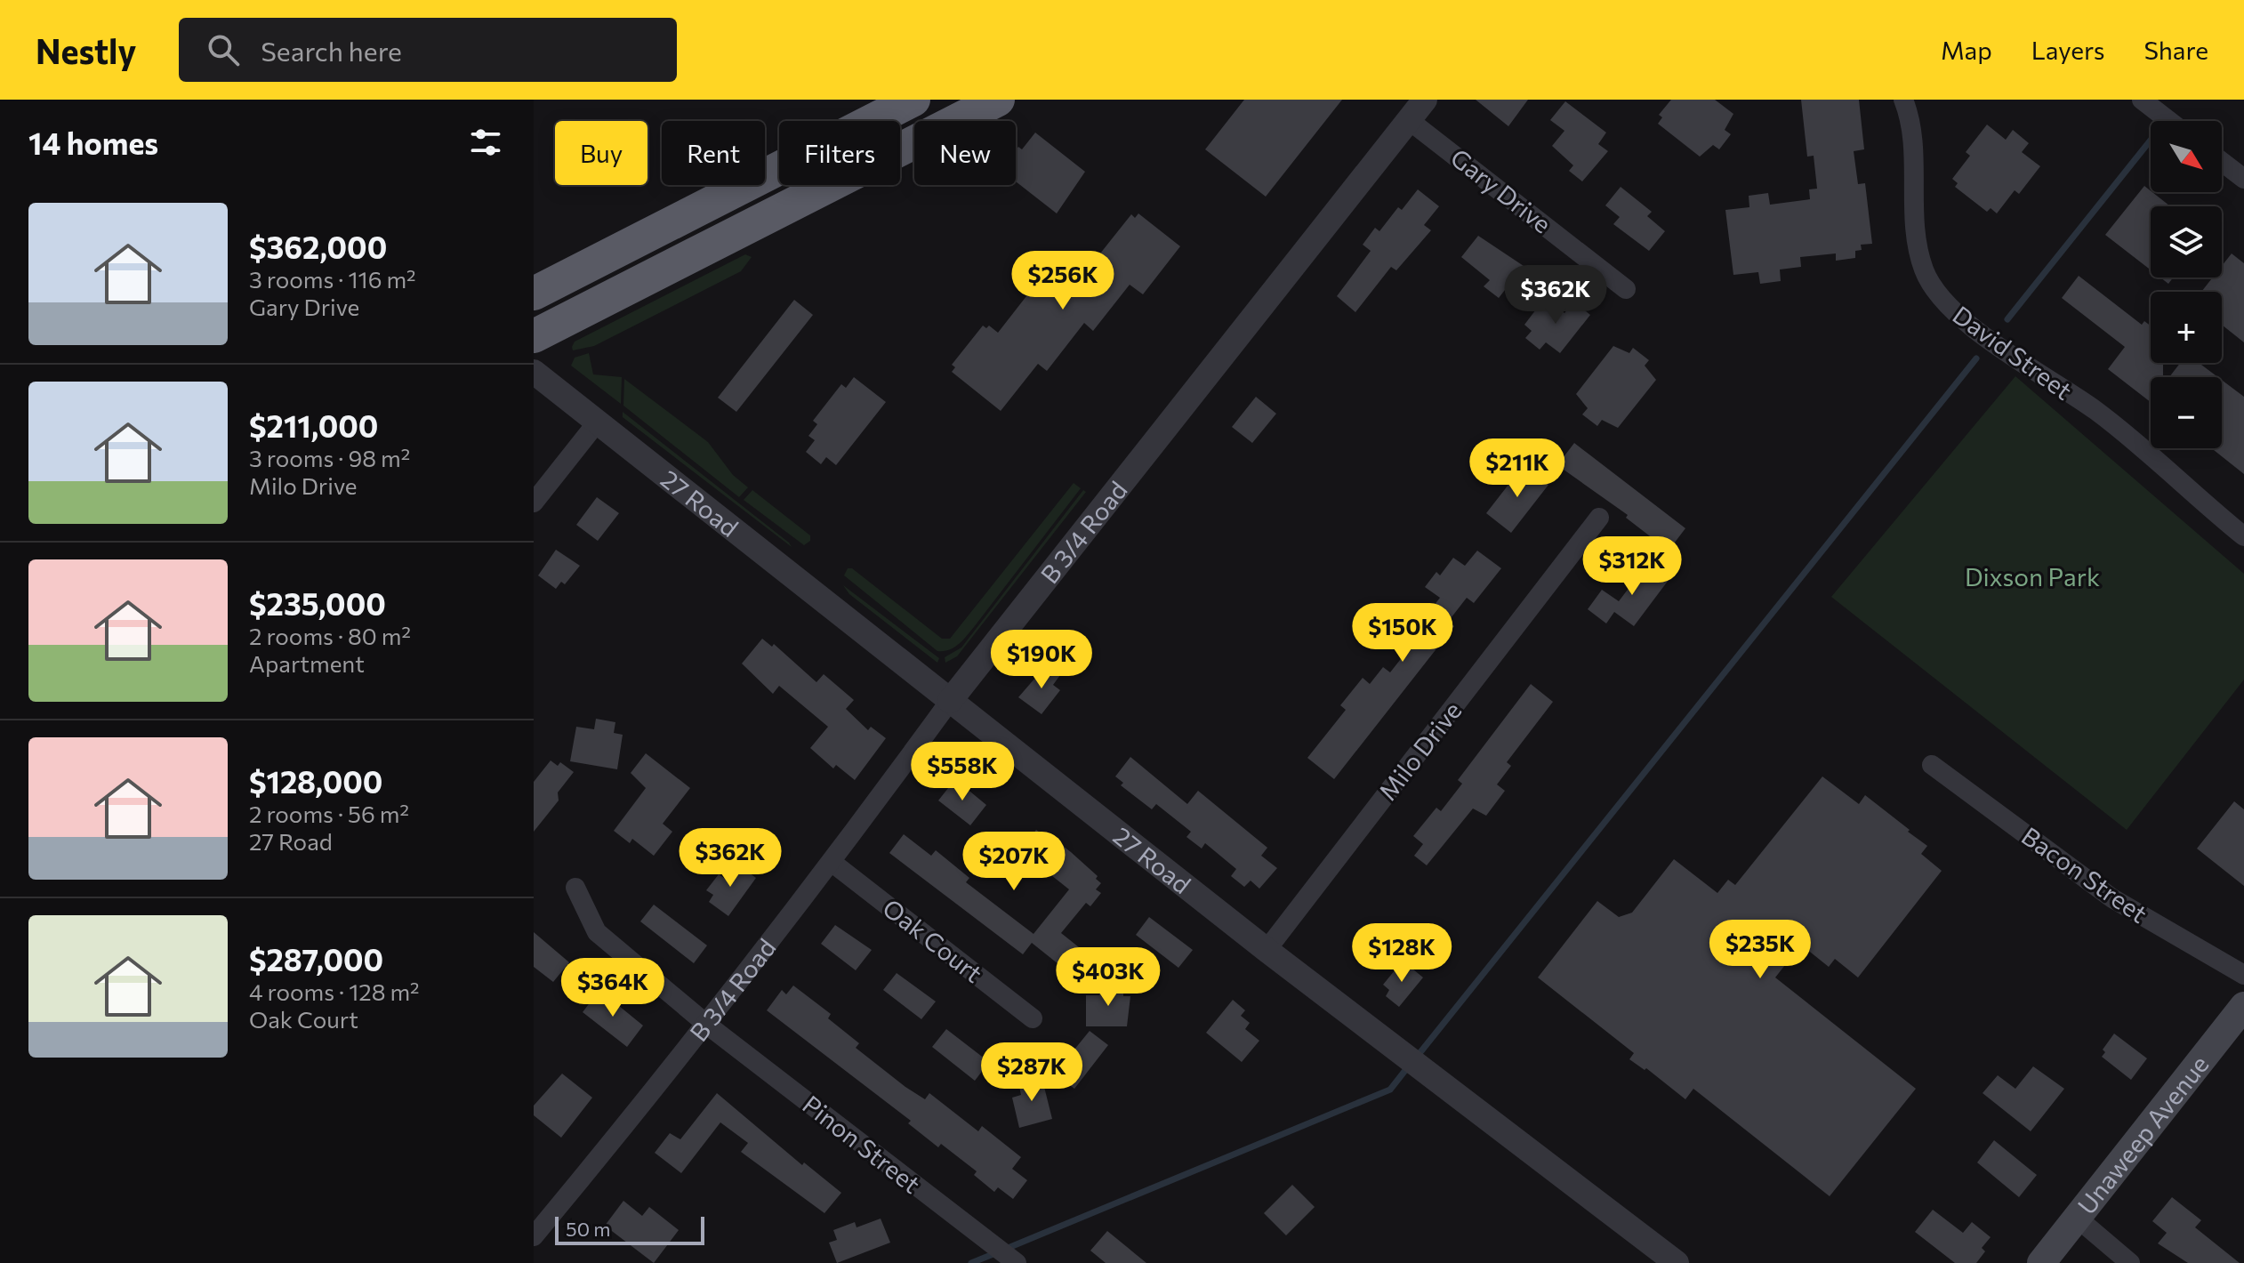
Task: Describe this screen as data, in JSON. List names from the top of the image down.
{
  "streets": {
    "main road": ["Unaweep Avenue"],
    "street": [
      "Gary Drive",
      "David Street",
      "27 Road",
      "B 3/4 Road",
      "Milo Drive",
      "Bacon Street",
      "Oak Court",
      "Pinon Street"
    ]
  },
  "crossings": [
    ["Gary Drive", "B 3/4 Road"],
    ["27 Road", "B 3/4 Road"],
    ["27 Road", "Milo Drive"],
    ["B 3/4 Road", "Oak Court"],
    ["B 3/4 Road", "Pinon Street"]
  ],
  "parks": ["Dixson Park"],
  "scale_bar": "50 m",
  "north": "bottom right",
  "page": {
    "header": "Nestly",
    "search": "Search here",
    "nav": ["Map", "Layers", "Share"],
    "heading": "14 homes",
    "map_buttons": ["+", "−"],
    "chip": [
      "Buy",
      "Rent",
      "Filters",
      "New"
    ],
    "list": [
      {
        "name": "$362,000",
        "note": "3 rooms · 116 m² · Gary Drive"
      },
      {
        "name": "$211,000",
        "note": "3 rooms · 98 m² · Milo Drive"
      },
      {
        "name": "$235,000",
        "note": "2 rooms · 80 m² · Apartment"
      },
      {
        "name": "$128,000",
        "note": "2 rooms · 56 m² · 27 Road"
      },
      {
        "name": "$287,000",
        "note": "4 rooms · 128 m² · Oak Court"
      }
    ],
    "price": [
      "$256K",
      "$362K",
      "$211K",
      "$312K",
      "$150K",
      "$190K",
      "$558K",
      "$362K",
      "$207K",
      "$235K",
      "$128K",
      "$403K",
      "$364K",
      "$287K"
    ],
    "scale": "50 m"
  }
}
